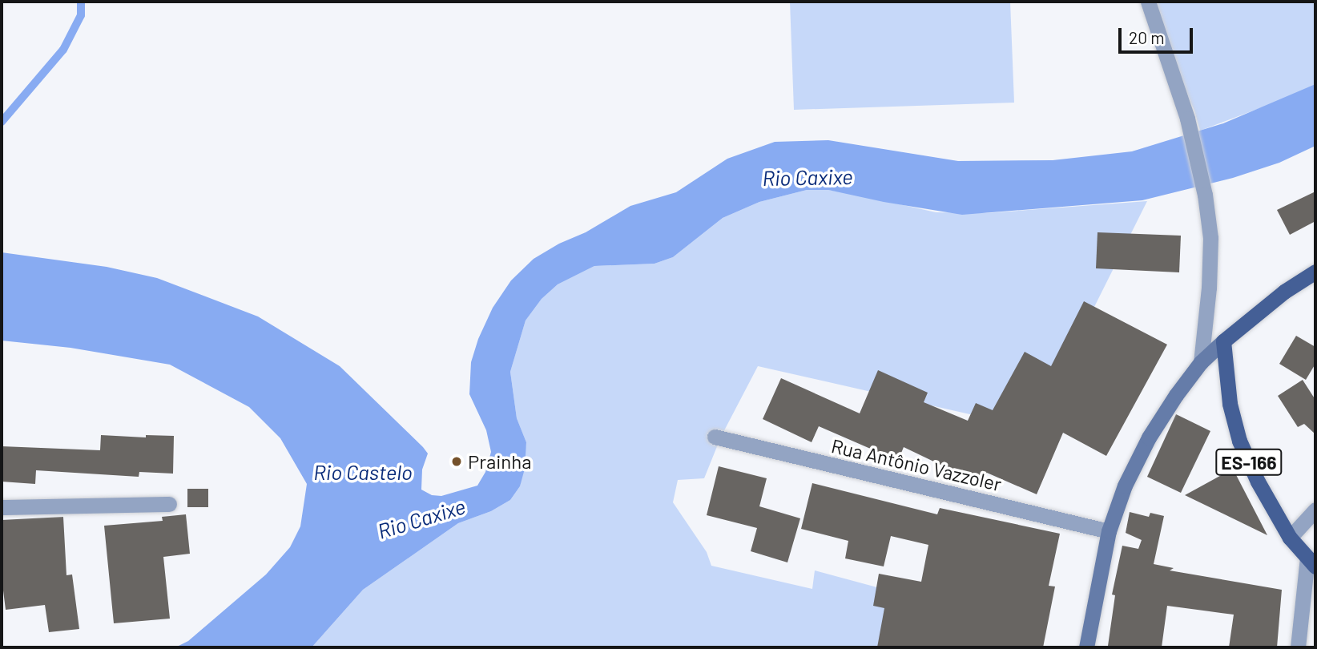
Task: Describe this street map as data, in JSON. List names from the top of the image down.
{
  "streets": {
    "main road": ["ES-166"],
    "street": ["Rua Antônio Vazzoler"]
  },
  "water": ["Rio Caxixe", "Rio Castelo"],
  "places": ["Prainha"],
  "scale_bar": "20 m"
}
